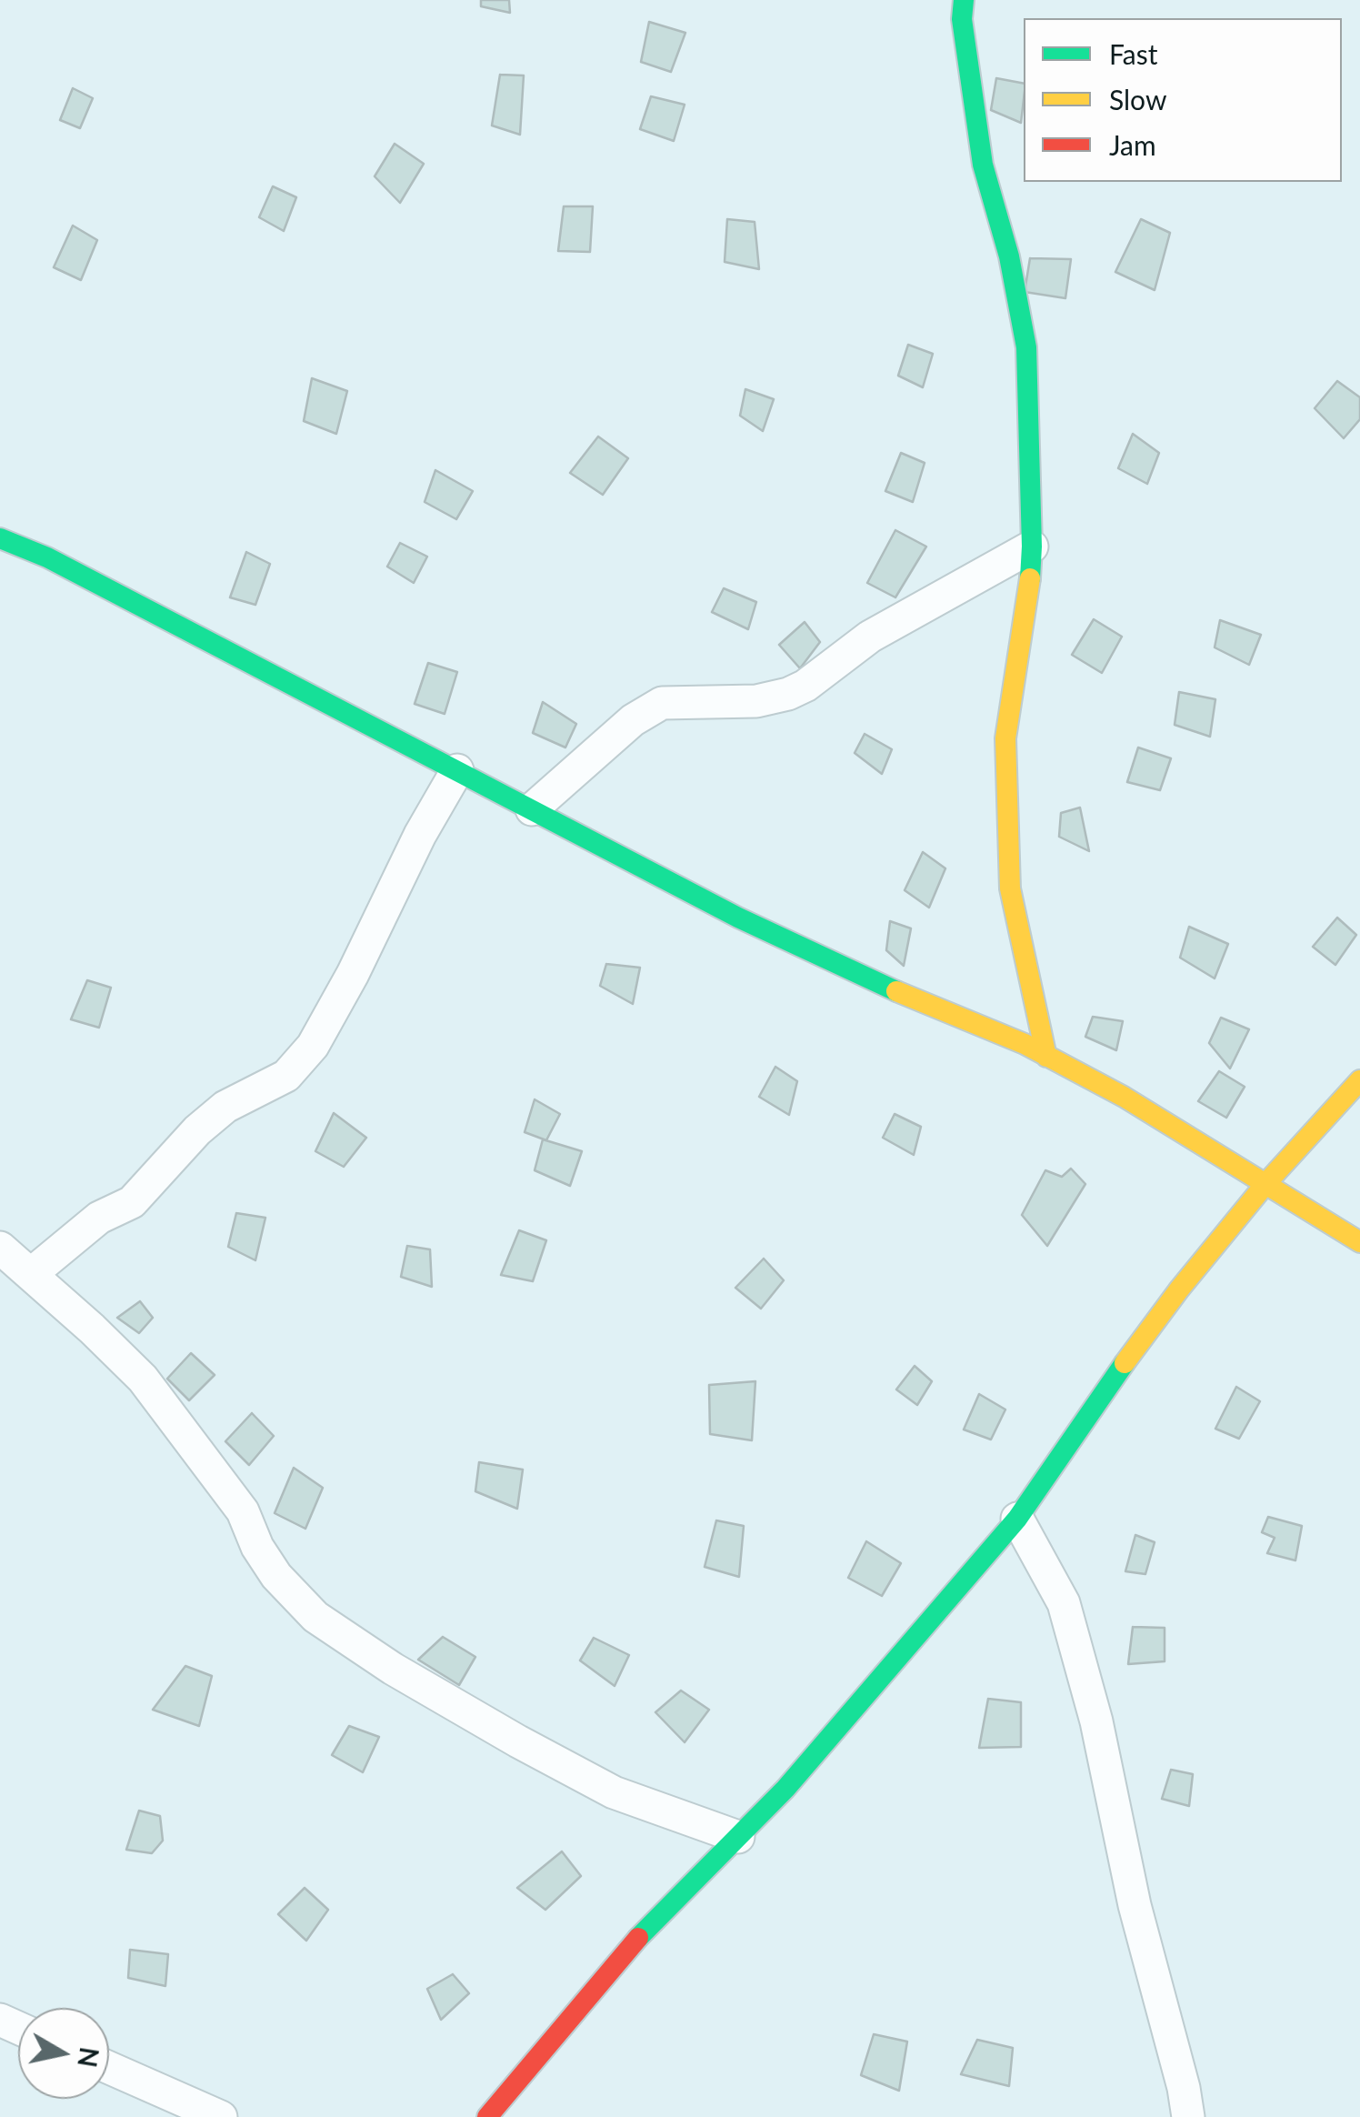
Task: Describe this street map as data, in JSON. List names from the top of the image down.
{
  "legend": ["Fast", "Slow", "Jam"],
  "north": "right"
}
